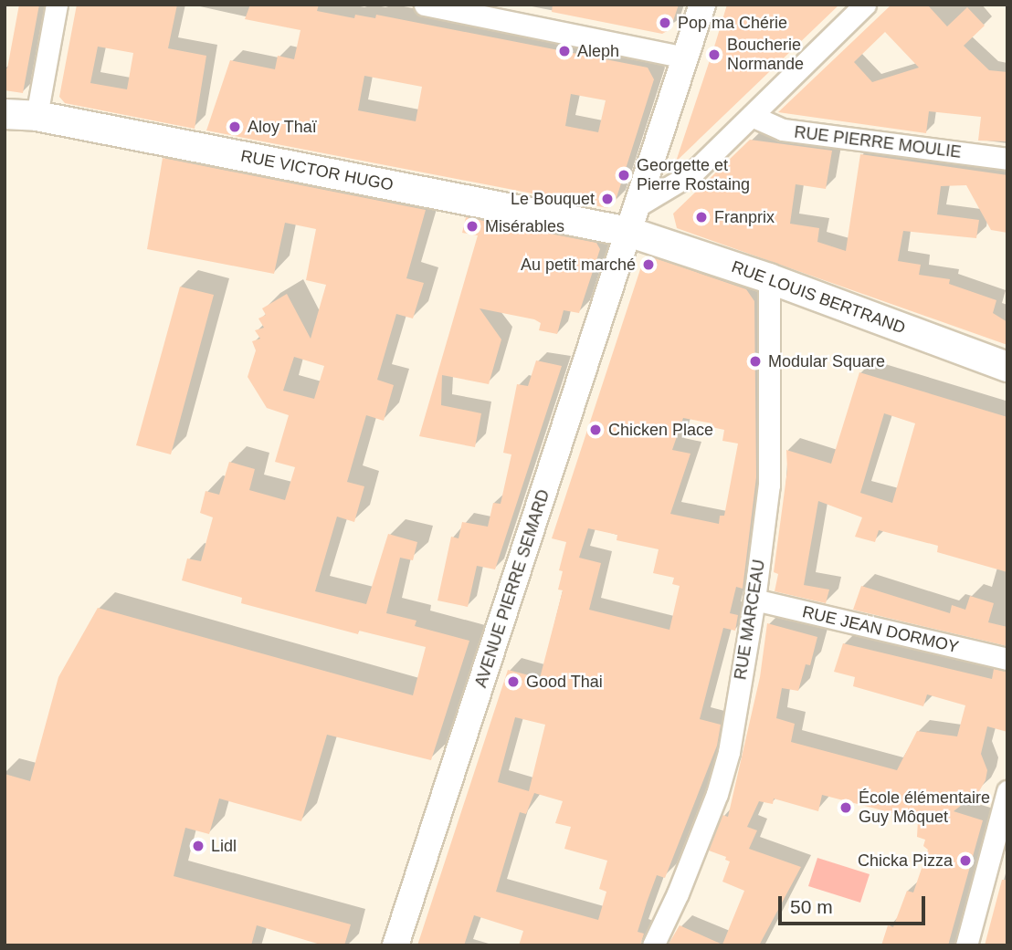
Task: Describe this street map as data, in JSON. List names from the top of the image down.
{
  "streets": {
    "main road": ["RUE VICTOR HUGO", "RUE LOUIS BERTRAND"],
    "street": [
      "RUE PIERRE MOULIE",
      "AVENUE PIERRE SEMARD",
      "RUE MARCEAU",
      "RUE JEAN DORMOY"
    ]
  },
  "crossings": [
    ["RUE VICTOR HUGO", "RUE LOUIS BERTRAND"],
    ["RUE VICTOR HUGO", "AVENUE PIERRE SEMARD"],
    ["RUE LOUIS BERTRAND", "AVENUE PIERRE SEMARD"],
    ["RUE LOUIS BERTRAND", "RUE MARCEAU"],
    ["RUE MARCEAU", "RUE JEAN DORMOY"]
  ],
  "places": [
    "Pop ma Chérie",
    "Aleph",
    "Boucherie Normande",
    "Aloy Thaï",
    "Georgette et Pierre Rostaing",
    "Le Bouquet",
    "Franprix",
    "Misérables",
    "Au petit marché",
    "Modular Square",
    "Chicken Place",
    "Good Thai",
    "École élémentaire Guy Môquet",
    "Lidl",
    "Chicka Pizza"
  ],
  "scale_bar": "50 m"
}
